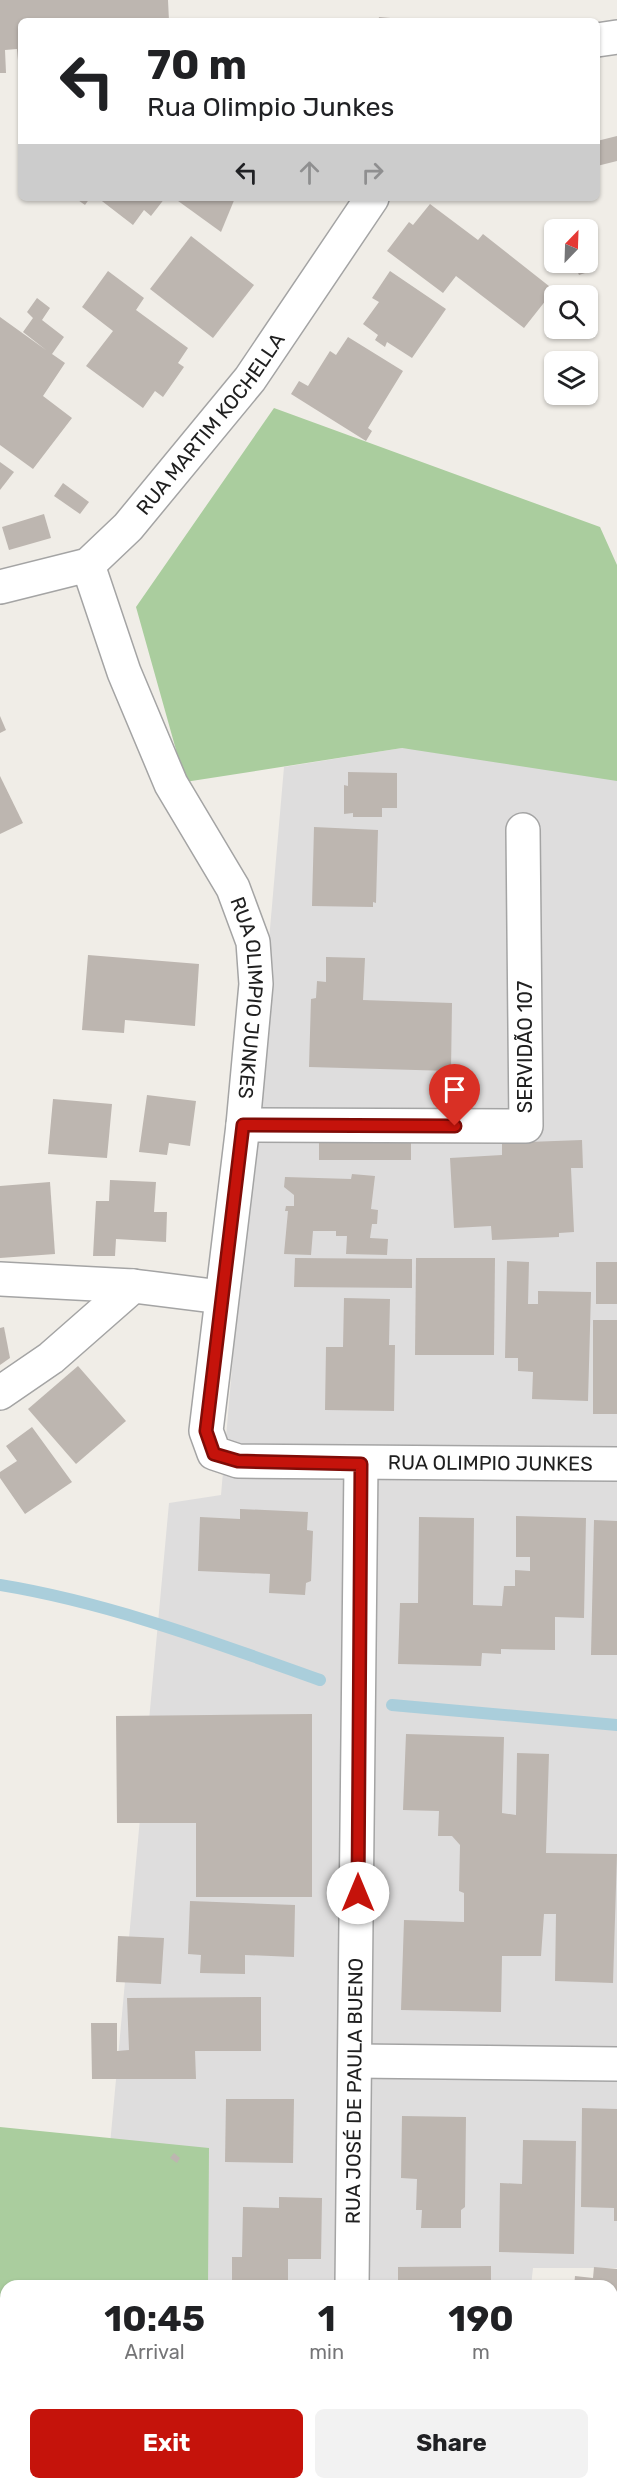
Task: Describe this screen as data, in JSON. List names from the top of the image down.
{
  "streets": {
    "street": [
      "RUA MARTIM KOCHELLA",
      "RUA OLIMPIO JUNKES",
      "SERVIDÃO 107",
      "RUA JOSÉ DE PAULA BUENO"
    ]
  },
  "crossings": [
    ["RUA MARTIM KOCHELLA", "RUA OLIMPIO JUNKES"],
    ["RUA OLIMPIO JUNKES", "SERVIDÃO 107"],
    ["RUA OLIMPIO JUNKES", "RUA JOSÉ DE PAULA BUENO"]
  ],
  "north": "top right",
  "page": {
    "turn": ["70 m", "Rua Olimpio Junkes"],
    "eta": [
      "10:45",
      "Arrival",
      "1",
      "min",
      "190",
      "m"
    ],
    "buttons": ["Exit", "Share"]
  }
}
